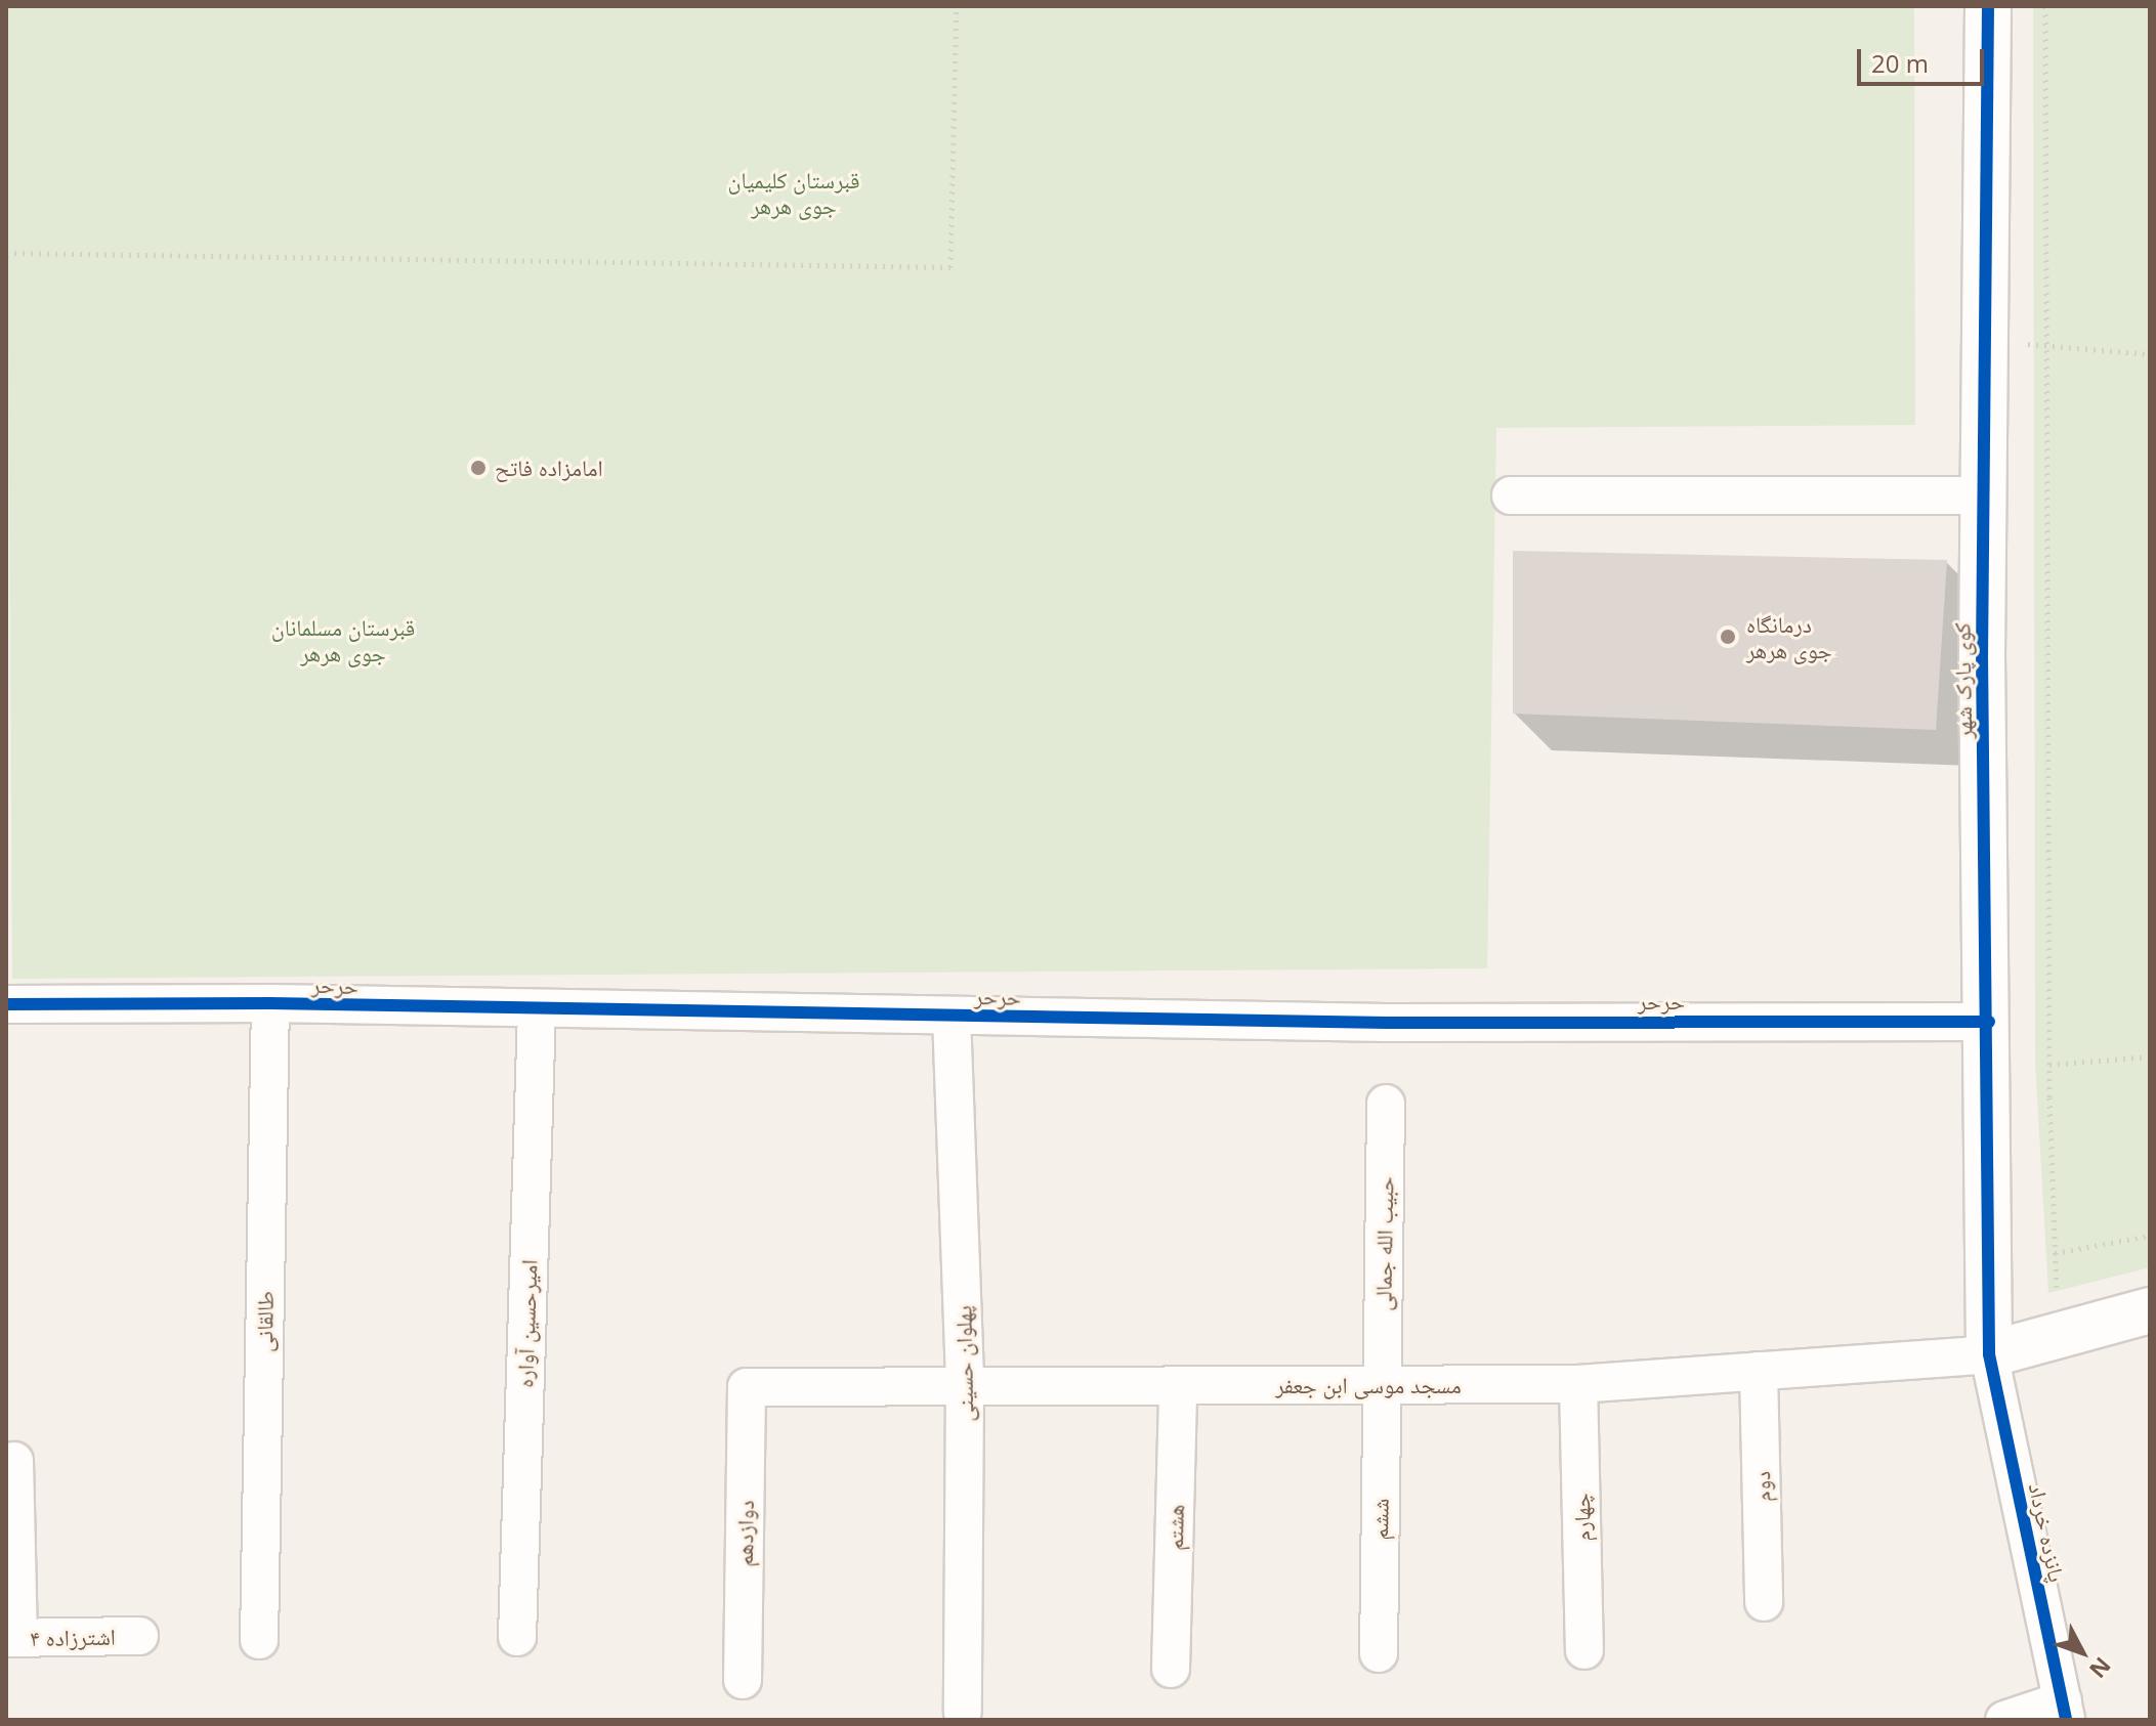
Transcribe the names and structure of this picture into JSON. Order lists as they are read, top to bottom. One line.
{"streets":{"street":["کوی پارک شهر","حرحر","حبیب الله جمالی","طالقانی","امیرحسین آواره","پهلوان حسینی","مسجد موسی ابن جعفر","دوم","چهارم","ششم","هشتم","پانزده خرداد","دوازدهم","اشترزاده ۴"]},"crossings":[["کوی پارک شهر","حرحر"],["کوی پارک شهر","مسجد موسی ابن جعفر"],["کوی پارک شهر","پانزده خرداد"],["حرحر","طالقانی"],["حرحر","امیرحسین آواره"],["حرحر","پهلوان حسینی"],["حبیب الله جمالی","مسجد موسی ابن جعفر"],["حبیب الله جمالی","ششم"],["پهلوان حسینی","مسجد موسی ابن جعفر"],["مسجد موسی ابن جعفر","دوم"],["مسجد موسی ابن جعفر","چهارم"],["مسجد موسی ابن جعفر","ششم"],["مسجد موسی ابن جعفر","هشتم"],["مسجد موسی ابن جعفر","پانزده خرداد"],["مسجد موسی ابن جعفر","دوازدهم"]],"parks":["قبرستان کلیمیان جوی هرهر","قبرستان مسلمانان جوی هرهر"],"places":["امامزاده فاتح","درمانگاه جوی هرهر"],"scale_bar":"20 m","north":"bottom right"}
